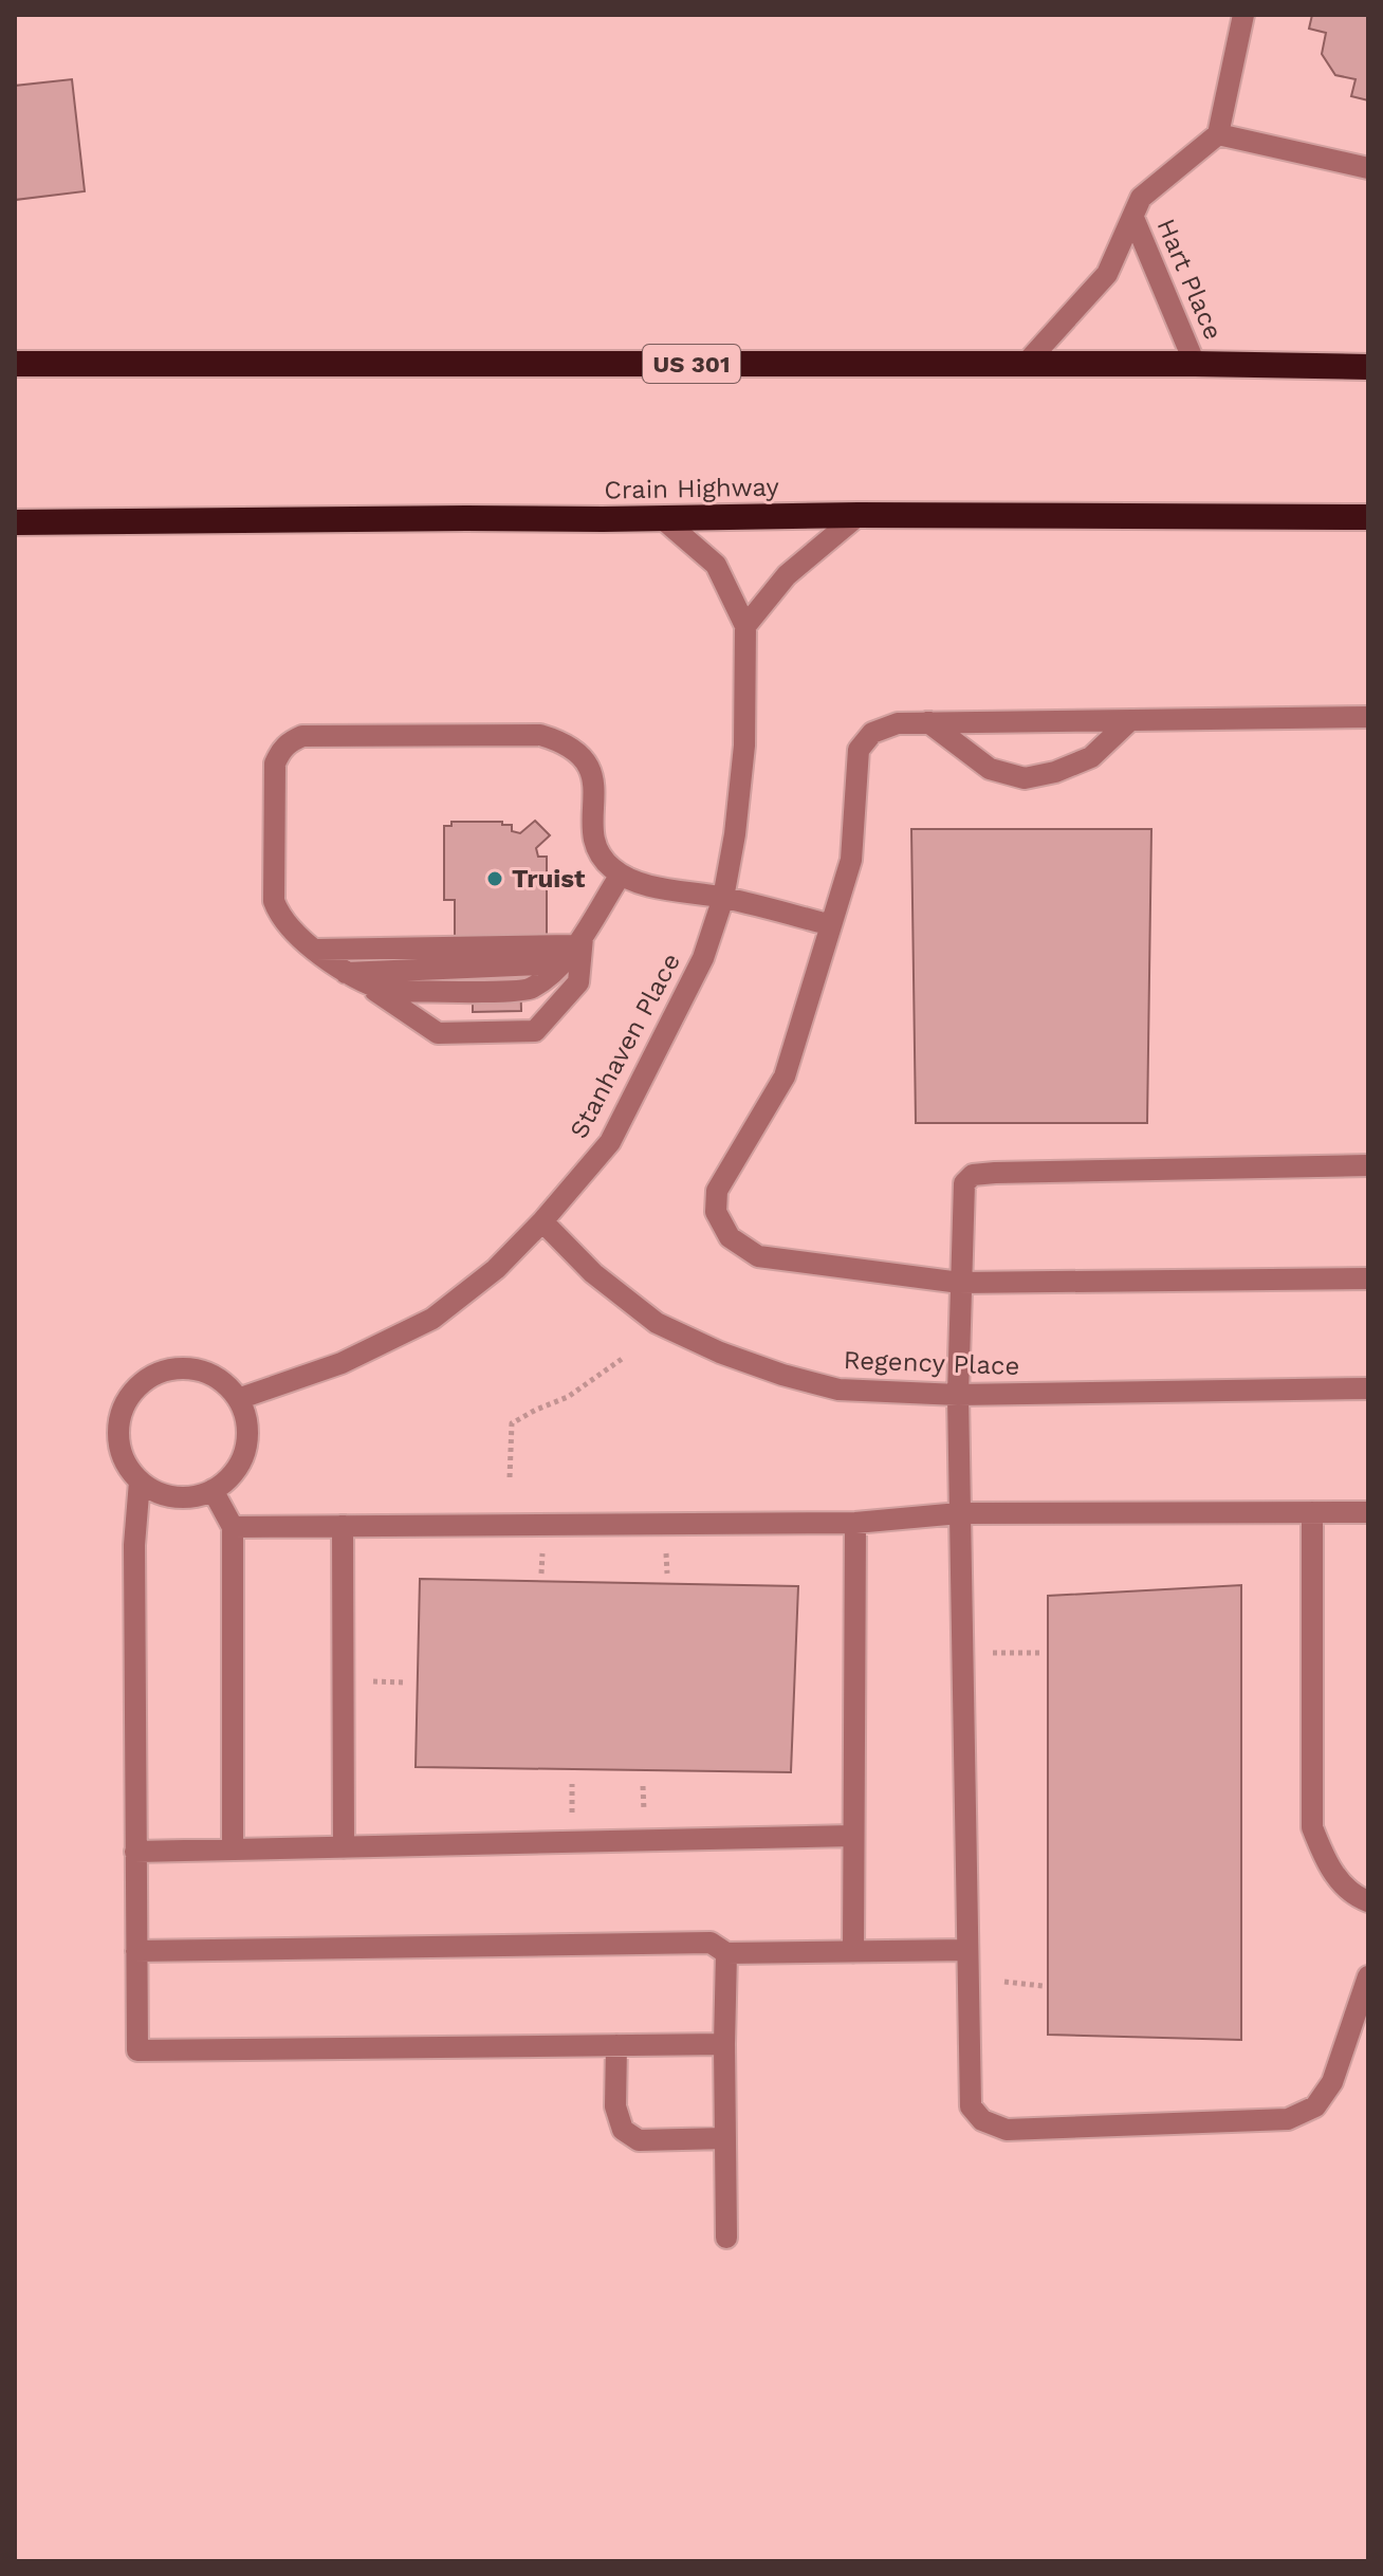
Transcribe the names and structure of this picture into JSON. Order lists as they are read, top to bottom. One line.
{"streets":{"highway":["US 301","Crain Highway"],"street":["Hart Place","Stanhaven Place","Regency Place"]},"crossings":[["Hart Place","US 301"],["Crain Highway","Stanhaven Place"],["Stanhaven Place","Regency Place"]],"places":["Truist"]}
